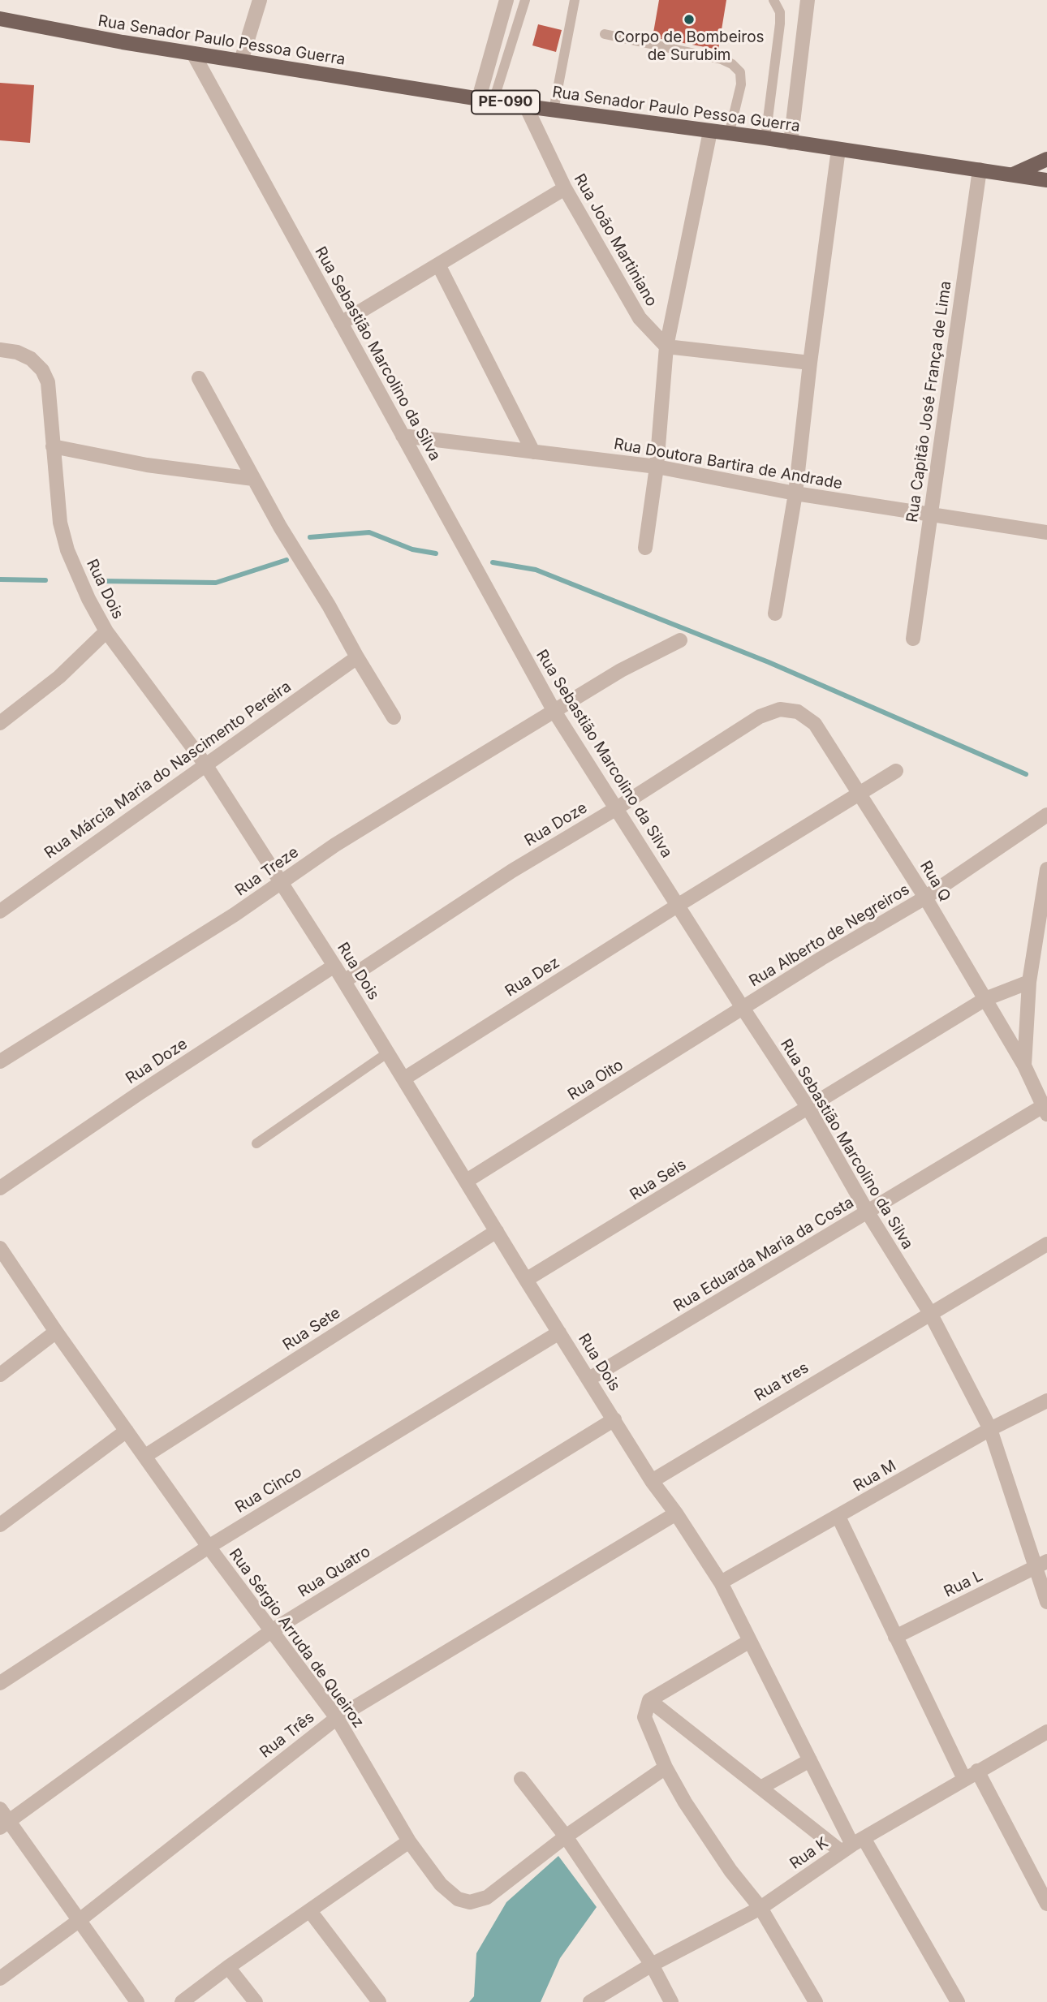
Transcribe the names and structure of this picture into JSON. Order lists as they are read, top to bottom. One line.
{"streets":{"main road":["Rua Senador Paulo Pessoa Guerra","PE-090"],"street":["Rua João Martiniano","Rua Sebastião Marcolino da Silva","Rua Capitão José França de Lima","Rua Doutora Bartira de Andrade","Rua Dois","Rua Márcia Maria do Nascimento Pereira","Rua Doze","Rua Treze","Rua Q","Rua Alberto de Negreiros","Rua Dez","Rua Oito","Rua Seis","Rua Eduarda Maria da Costa","Rua Sete","Rua tres","Rua M","Rua Cinco","Rua Quatro","Rua L","Rua Sérgio Arruda de Queiroz","Rua Três","Rua K"]},"crossings":[["Rua Senador Paulo Pessoa Guerra","PE-090"],["Rua Senador Paulo Pessoa Guerra","Rua João Martiniano"],["Rua Senador Paulo Pessoa Guerra","Rua Sebastião Marcolino da Silva"],["Rua Senador Paulo Pessoa Guerra","Rua Capitão José França de Lima"],["Rua Sebastião Marcolino da Silva","Rua Doutora Bartira de Andrade"],["Rua Sebastião Marcolino da Silva","Rua Doze"],["Rua Sebastião Marcolino da Silva","Rua Treze"],["Rua Sebastião Marcolino da Silva","Rua Alberto de Negreiros"],["Rua Sebastião Marcolino da Silva","Rua Dez"],["Rua Sebastião Marcolino da Silva","Rua Oito"],["Rua Sebastião Marcolino da Silva","Rua Seis"],["Rua Sebastião Marcolino da Silva","Rua Eduarda Maria da Costa"],["Rua Sebastião Marcolino da Silva","Rua tres"],["Rua Sebastião Marcolino da Silva","Rua M"],["Rua Sebastião Marcolino da Silva","Rua L"],["Rua Capitão José França de Lima","Rua Doutora Bartira de Andrade"],["Rua Dois","Rua Márcia Maria do Nascimento Pereira"],["Rua Dois","Rua Doze"],["Rua Dois","Rua Treze"],["Rua Dois","Rua Dez"],["Rua Dois","Rua Oito"],["Rua Dois","Rua Seis"],["Rua Dois","Rua Eduarda Maria da Costa"],["Rua Dois","Rua Sete"],["Rua Dois","Rua tres"],["Rua Dois","Rua M"],["Rua Dois","Rua Cinco"],["Rua Dois","Rua Quatro"],["Rua Dois","Rua Três"],["Rua Dois","Rua K"],["Rua Doze","Rua Q"],["Rua Q","Rua Alberto de Negreiros"],["Rua Q","Rua Dez"],["Rua Q","Rua Seis"],["Rua Q","Rua Eduarda Maria da Costa"],["Rua Alberto de Negreiros","Rua Oito"],["Rua Sete","Rua Sérgio Arruda de Queiroz"],["Rua Cinco","Rua Sérgio Arruda de Queiroz"],["Rua Quatro","Rua Sérgio Arruda de Queiroz"],["Rua Sérgio Arruda de Queiroz","Rua Três"]],"places":["Corpo de Bombeiros de Surubim"]}
